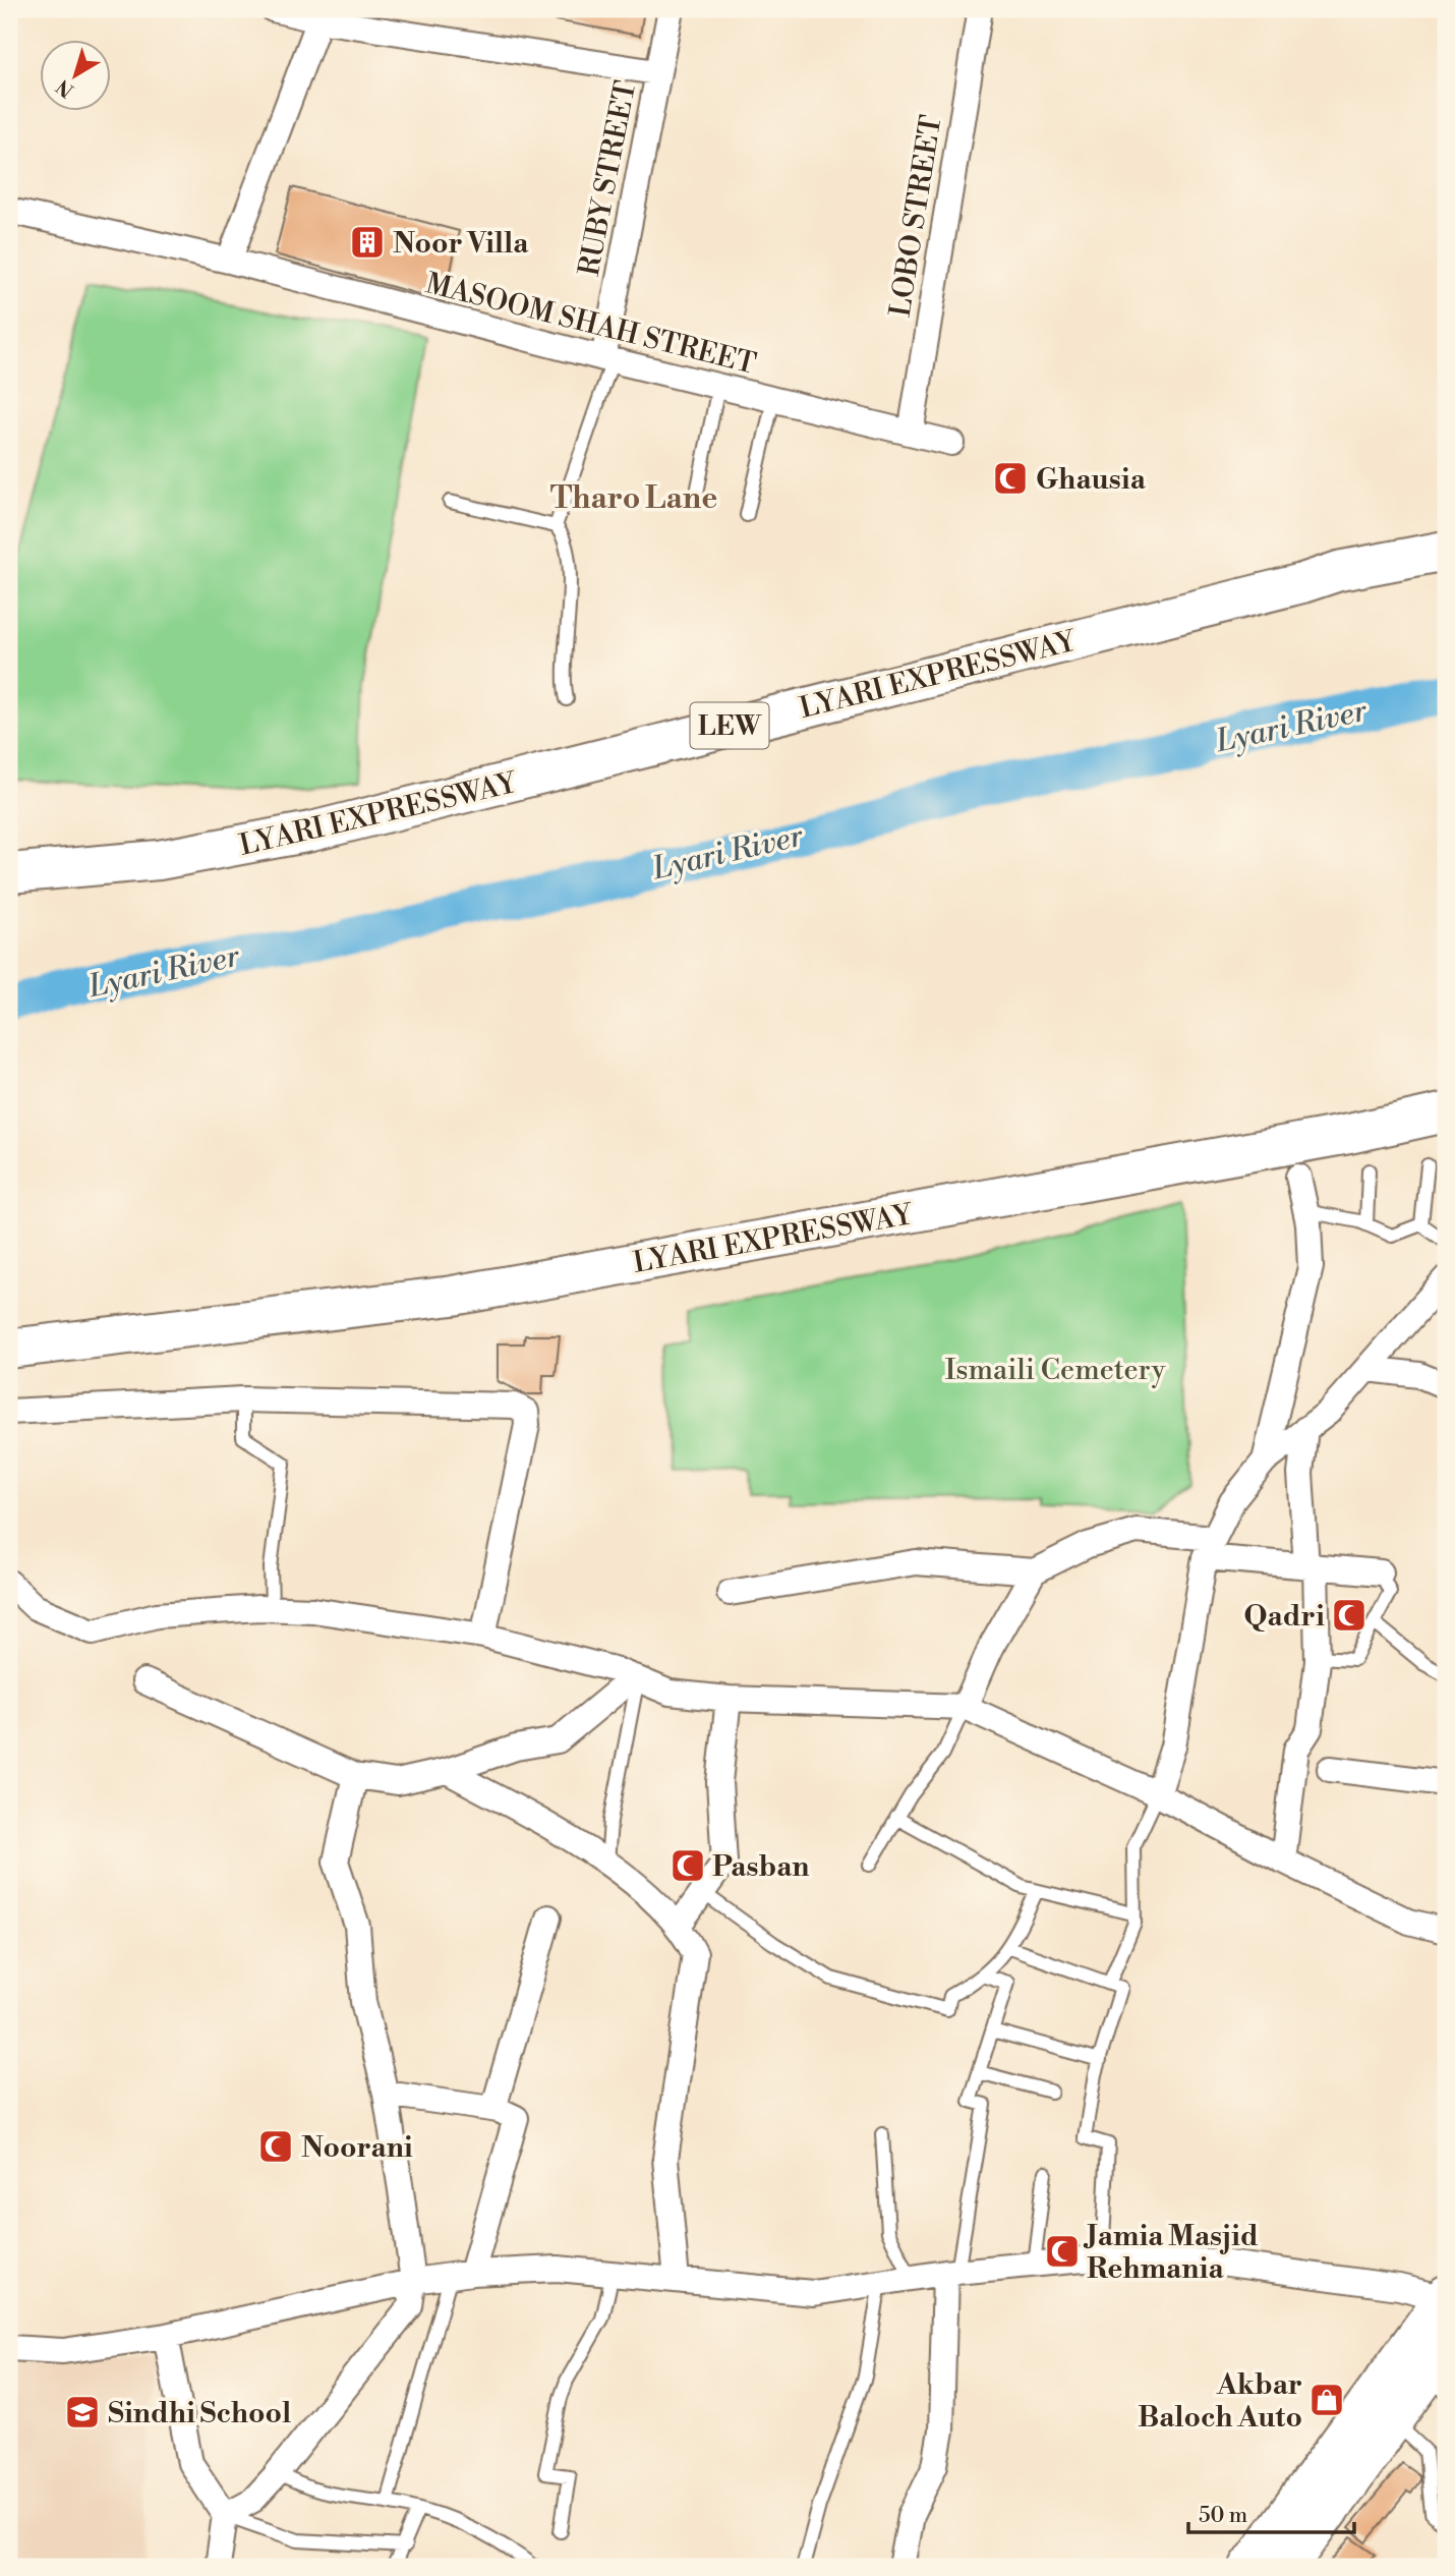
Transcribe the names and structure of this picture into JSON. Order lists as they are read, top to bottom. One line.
{"streets":{"main road":["LYARI EXPRESSWAY","LEW"],"street":["RUBY STREET","LOBO STREET","MASOOM SHAH STREET"]},"crossings":[["RUBY STREET","MASOOM SHAH STREET"],["LOBO STREET","MASOOM SHAH STREET"],["LYARI EXPRESSWAY","LEW"]],"districts":["Tharo Lane"],"water":["Lyari River"],"parks":["Ismaili Cemetery"],"places":{"building":["Noor Villa"],"mosque":["Ghausia","Qadri","Pasban","Noorani","Jamia Masjid Rehmania"],"shop":["Akbar Baloch Auto"],"school or university":["Sindhi School"]},"scale_bar":"50 m","north":"bottom left"}
